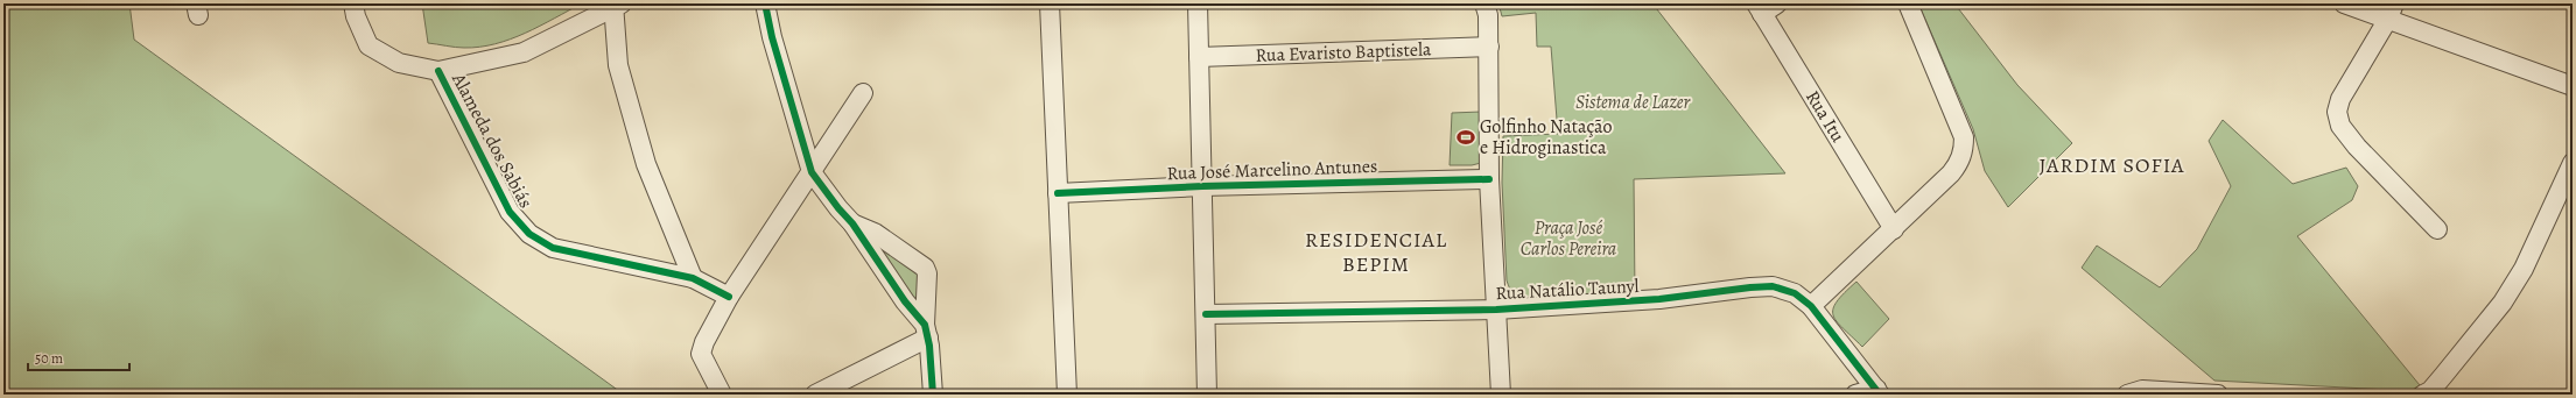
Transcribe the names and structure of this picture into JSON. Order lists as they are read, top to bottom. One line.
{"streets":{"street":["Rua Evaristo Baptistela","Rua Itu","Alameda dos Sabiás","Rua José Marcelino Antunes","Rua Natálio Taunyl"]},"districts":["JARDIM SOFIA","RESIDENCIAL BEPIM"],"parks":["Sistema de Lazer","Praça José Carlos Pereira"],"places":{"sports":["Golfinho Natação e Hidroginastica"]},"scale_bar":"50 m"}
